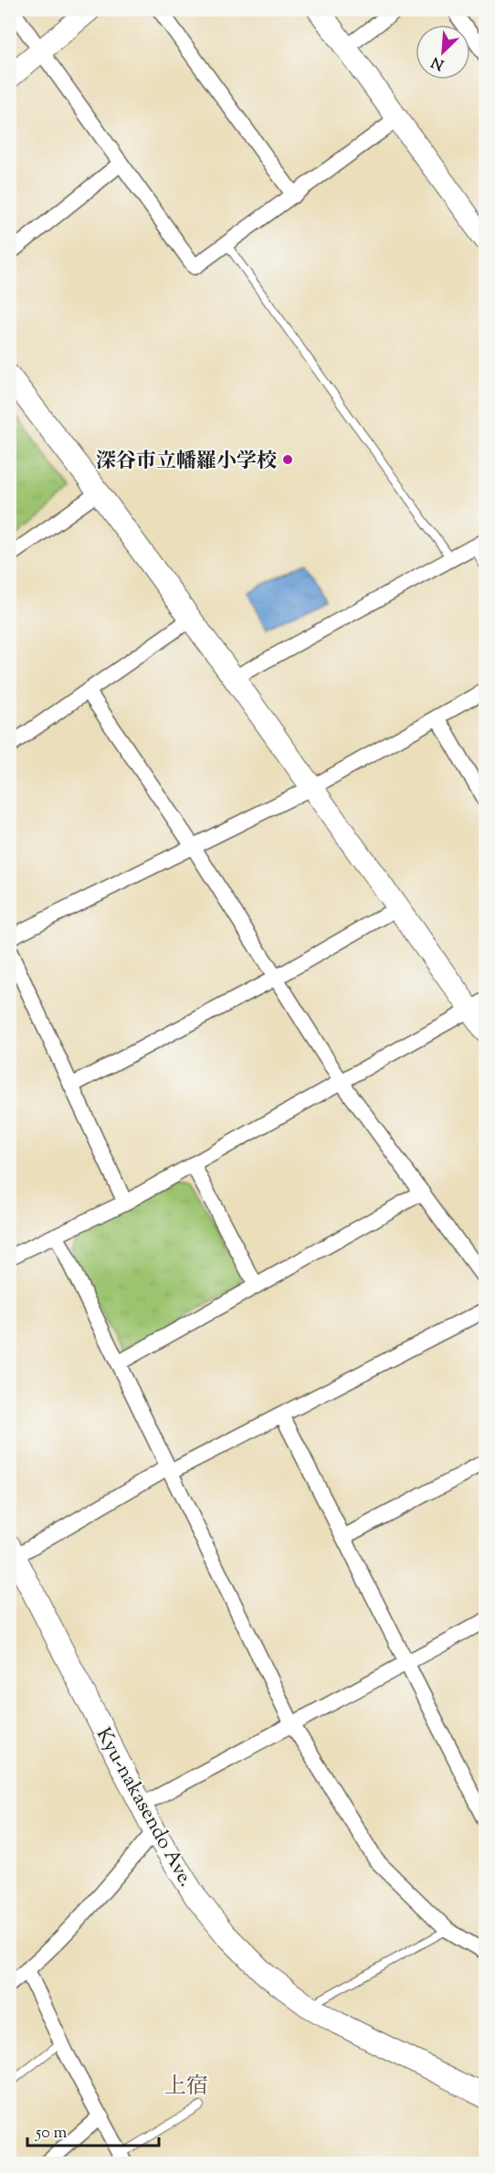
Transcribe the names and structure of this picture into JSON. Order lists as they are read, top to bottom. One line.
{"streets":{"street":["Kyu-nakasendo Ave."]},"districts":["上宿"],"places":["深谷市立幡羅小学校"],"scale_bar":"50 m","north":"bottom left"}
